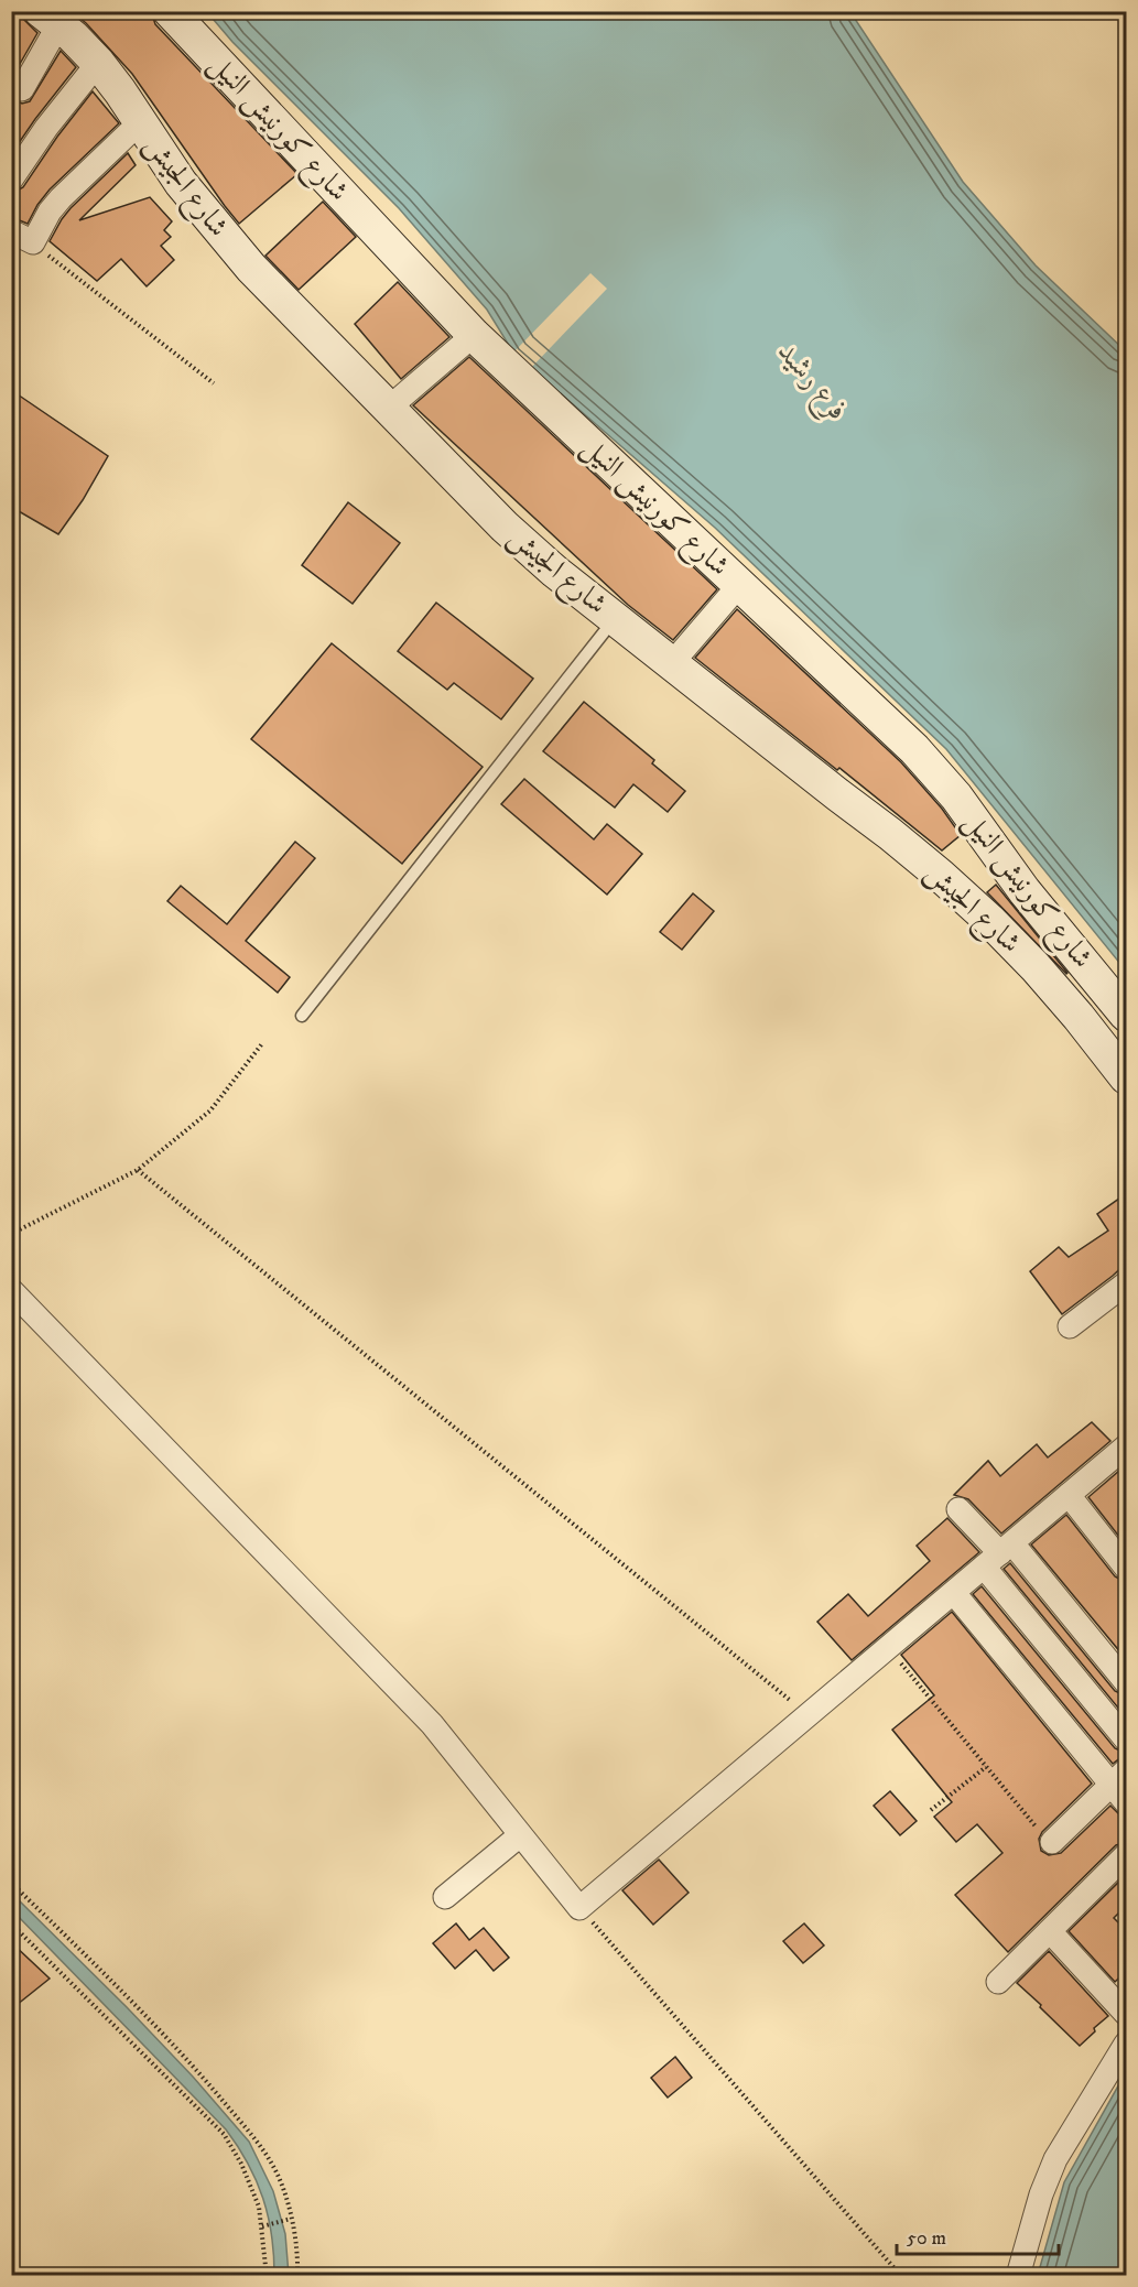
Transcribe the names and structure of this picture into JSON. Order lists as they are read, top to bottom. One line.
{"streets":{"main road":["شارع كورنيش النيل","شارع الجيش"]},"water":["فرع رشيد"],"scale_bar":"50 m"}
